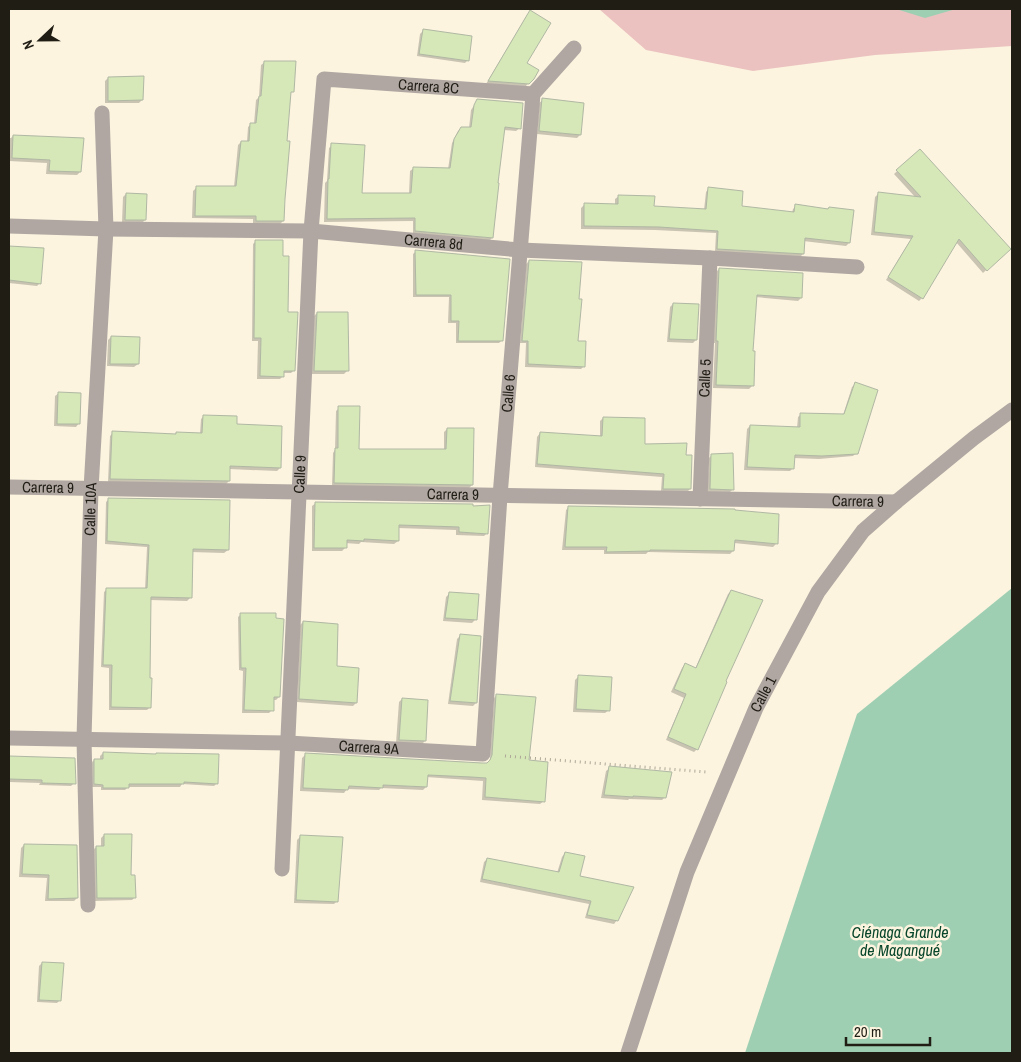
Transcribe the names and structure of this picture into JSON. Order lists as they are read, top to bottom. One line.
{"streets":{"street":["Carrera 8C","Carrera 8d","Calle 5","Calle 6","Calle 9","Carrera 9","Calle 10A","Calle 1","Carrera 9A"]},"crossings":[["Carrera 8C","Calle 6"],["Carrera 8C","Calle 9"],["Carrera 8d","Calle 5"],["Carrera 8d","Calle 6"],["Carrera 8d","Calle 9"],["Carrera 8d","Calle 10A"],["Calle 5","Carrera 9"],["Calle 6","Carrera 9"],["Calle 6","Carrera 9A"],["Calle 9","Carrera 9"],["Calle 9","Carrera 9A"],["Carrera 9","Calle 10A"],["Carrera 9","Calle 1"],["Calle 10A","Carrera 9A"]],"water":["Ciénaga Grande de Magangué"],"scale_bar":"20 m","north":"left"}
